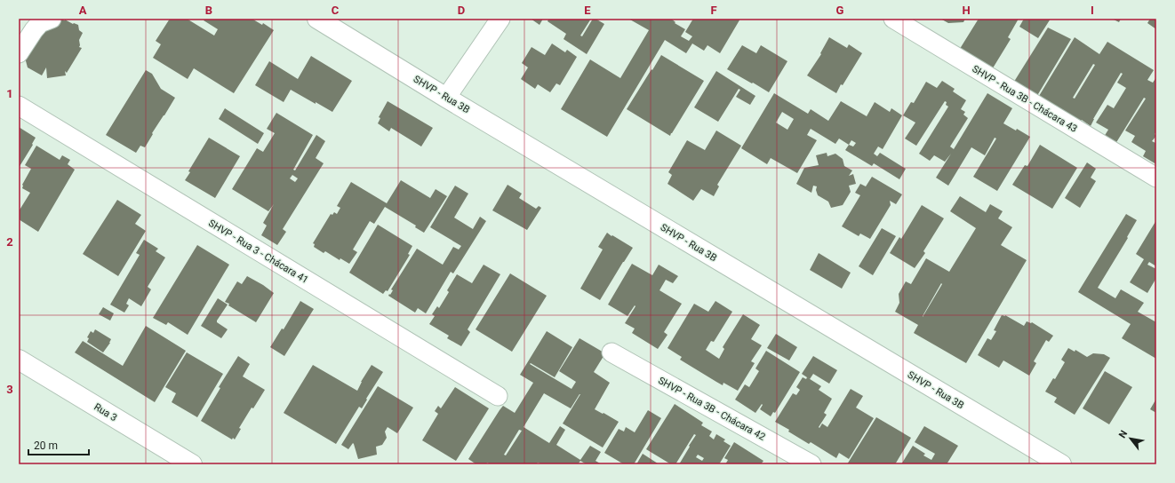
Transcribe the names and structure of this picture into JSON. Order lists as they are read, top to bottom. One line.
{"streets":{"street":["SHVP - Rua 3B","SHVP - Rua 3B - Chácara 43","SHVP - Rua 3 - Chácara 41","SHVP - Rua 3B - Chácara 42","Rua 3"]},"scale_bar":"20 m","north":"top left","grid":{"columns":["A","B","C","D","E","F","G","H","I"],"rows":["1","2","3"]}}
